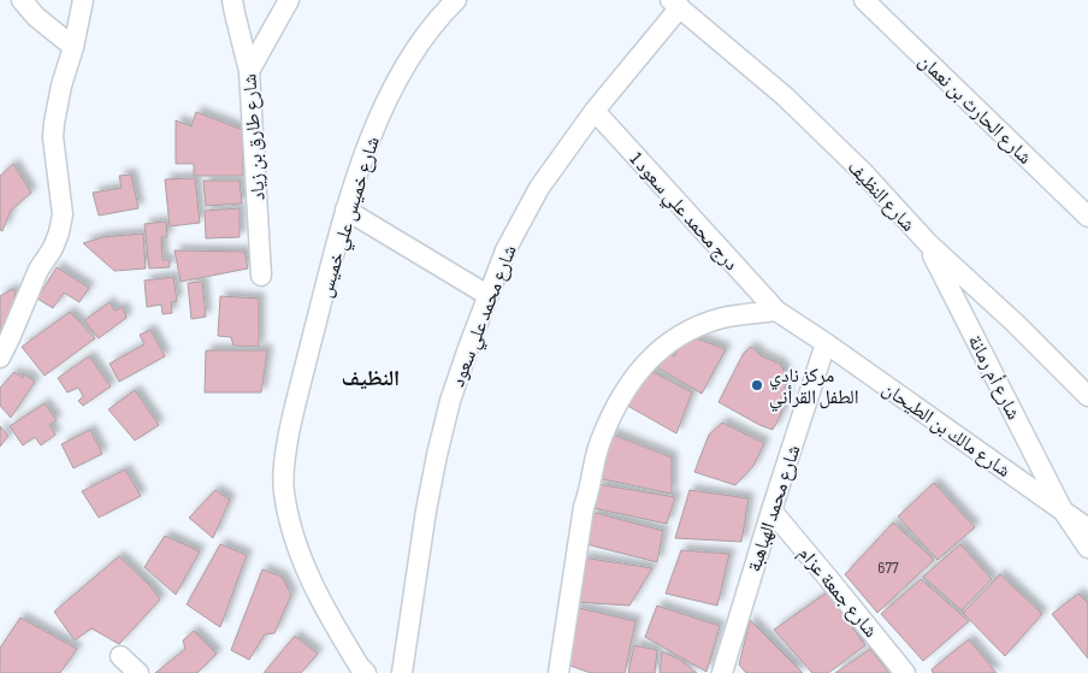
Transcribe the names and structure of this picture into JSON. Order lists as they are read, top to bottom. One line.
{"streets":{"street":["شارع الحارث بن نعمان","شارع طارق بن زياد","شارع النظيف","درج محمد علي سعود 1","شارع خميس علي خميس","شارع محمد علي سعود","شارع أم رمانة","شارع مالك بن الطيحان","شارع محمد الهباهبة","شارع جمعة عزام"]},"crossings":[["شارع النظيف","شارع محمد علي سعود"],["شارع النظيف","شارع أم رمانة"],["درج محمد علي سعود 1","شارع محمد علي سعود"],["درج محمد علي سعود 1","شارع مالك بن الطيحان"],["شارع أم رمانة","شارع مالك بن الطيحان"],["شارع مالك بن الطيحان","شارع محمد الهباهبة"],["شارع محمد الهباهبة","شارع جمعة عزام"]],"districts":["النظيف"],"places":["مركز نادي الطفل القرأني"],"house_numbers":["677"]}
